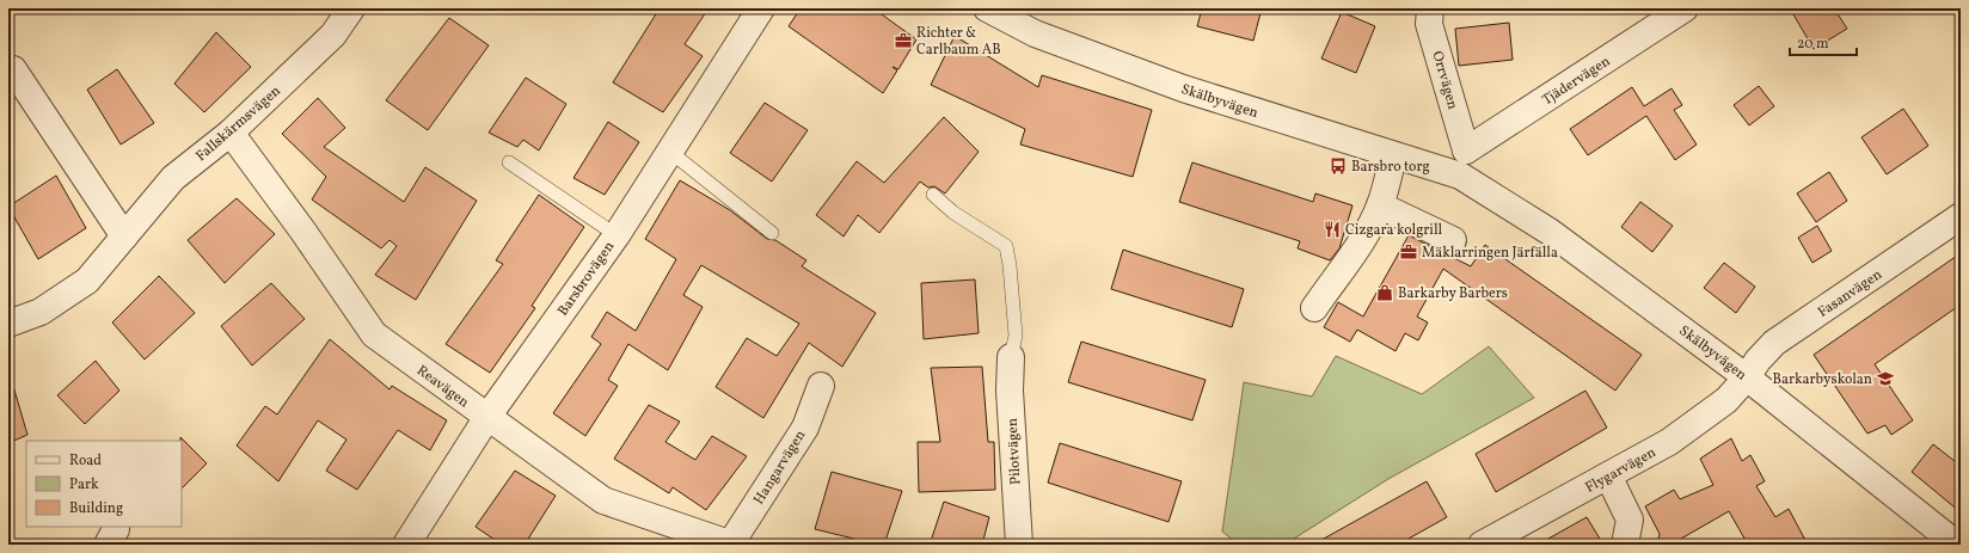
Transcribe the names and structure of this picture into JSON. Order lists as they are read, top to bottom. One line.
{"streets":{"street":["Orrvägen","Tjädervägen","Skälbyvägen","Fallskärmsvägen","Barsbrovägen","Fasanvägen","Reavägen","Pilotvägen","Hangarvägen","Flygarvägen"]},"crossings":[["Orrvägen","Tjädervägen"],["Orrvägen","Skälbyvägen"],["Tjädervägen","Skälbyvägen"],["Skälbyvägen","Fasanvägen"],["Skälbyvägen","Flygarvägen"],["Fallskärmsvägen","Reavägen"],["Barsbrovägen","Reavägen"],["Fasanvägen","Flygarvägen"],["Reavägen","Hangarvägen"]],"places":{"office":["Richter & Carlbaum AB","Mäklarringen Järfälla"],"bus stop":["Barsbro torg"],"restaurant":["Cizgara kolgrill"],"shop":["Barkarby Barbers"],"school or university":["Barkarbyskolan"]},"legend":["Road","Park","Building"],"scale_bar":"20 m"}
